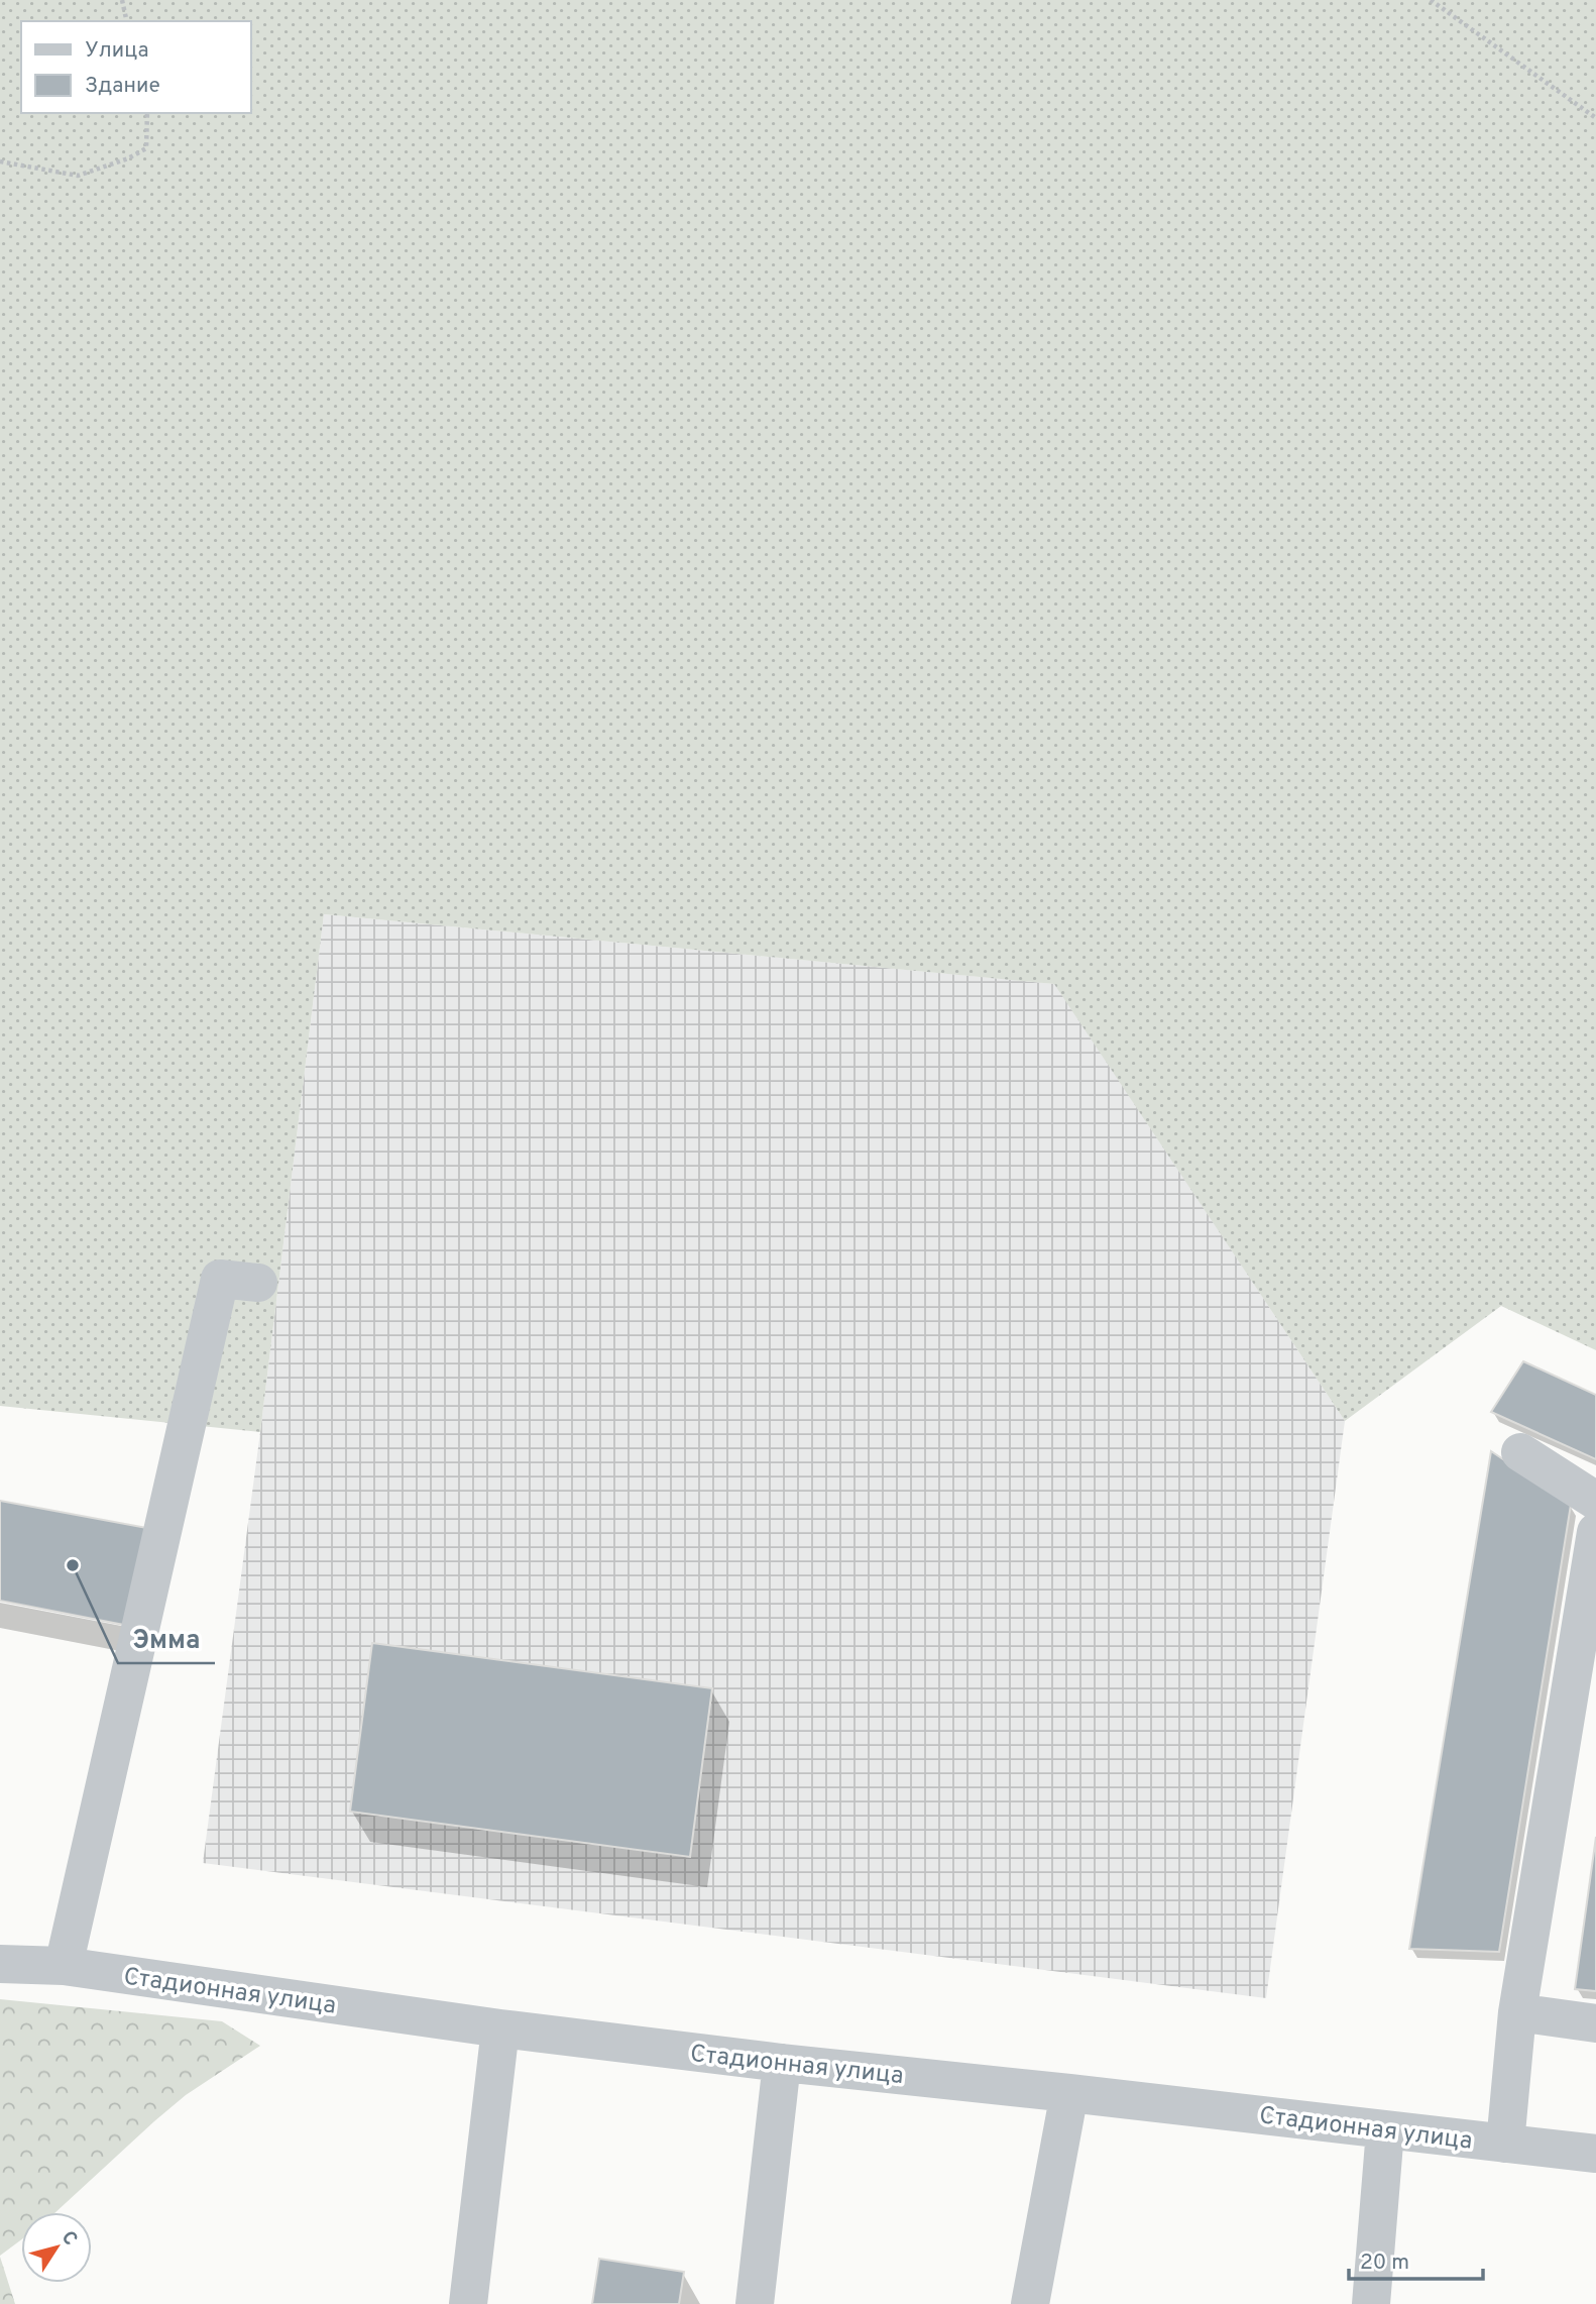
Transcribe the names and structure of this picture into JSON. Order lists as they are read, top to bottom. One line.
{"streets":{"street":["Стадионная улица"]},"places":["Эмма"],"legend":["Улица","Здание"],"scale_bar":"20 m","north":"top right"}
